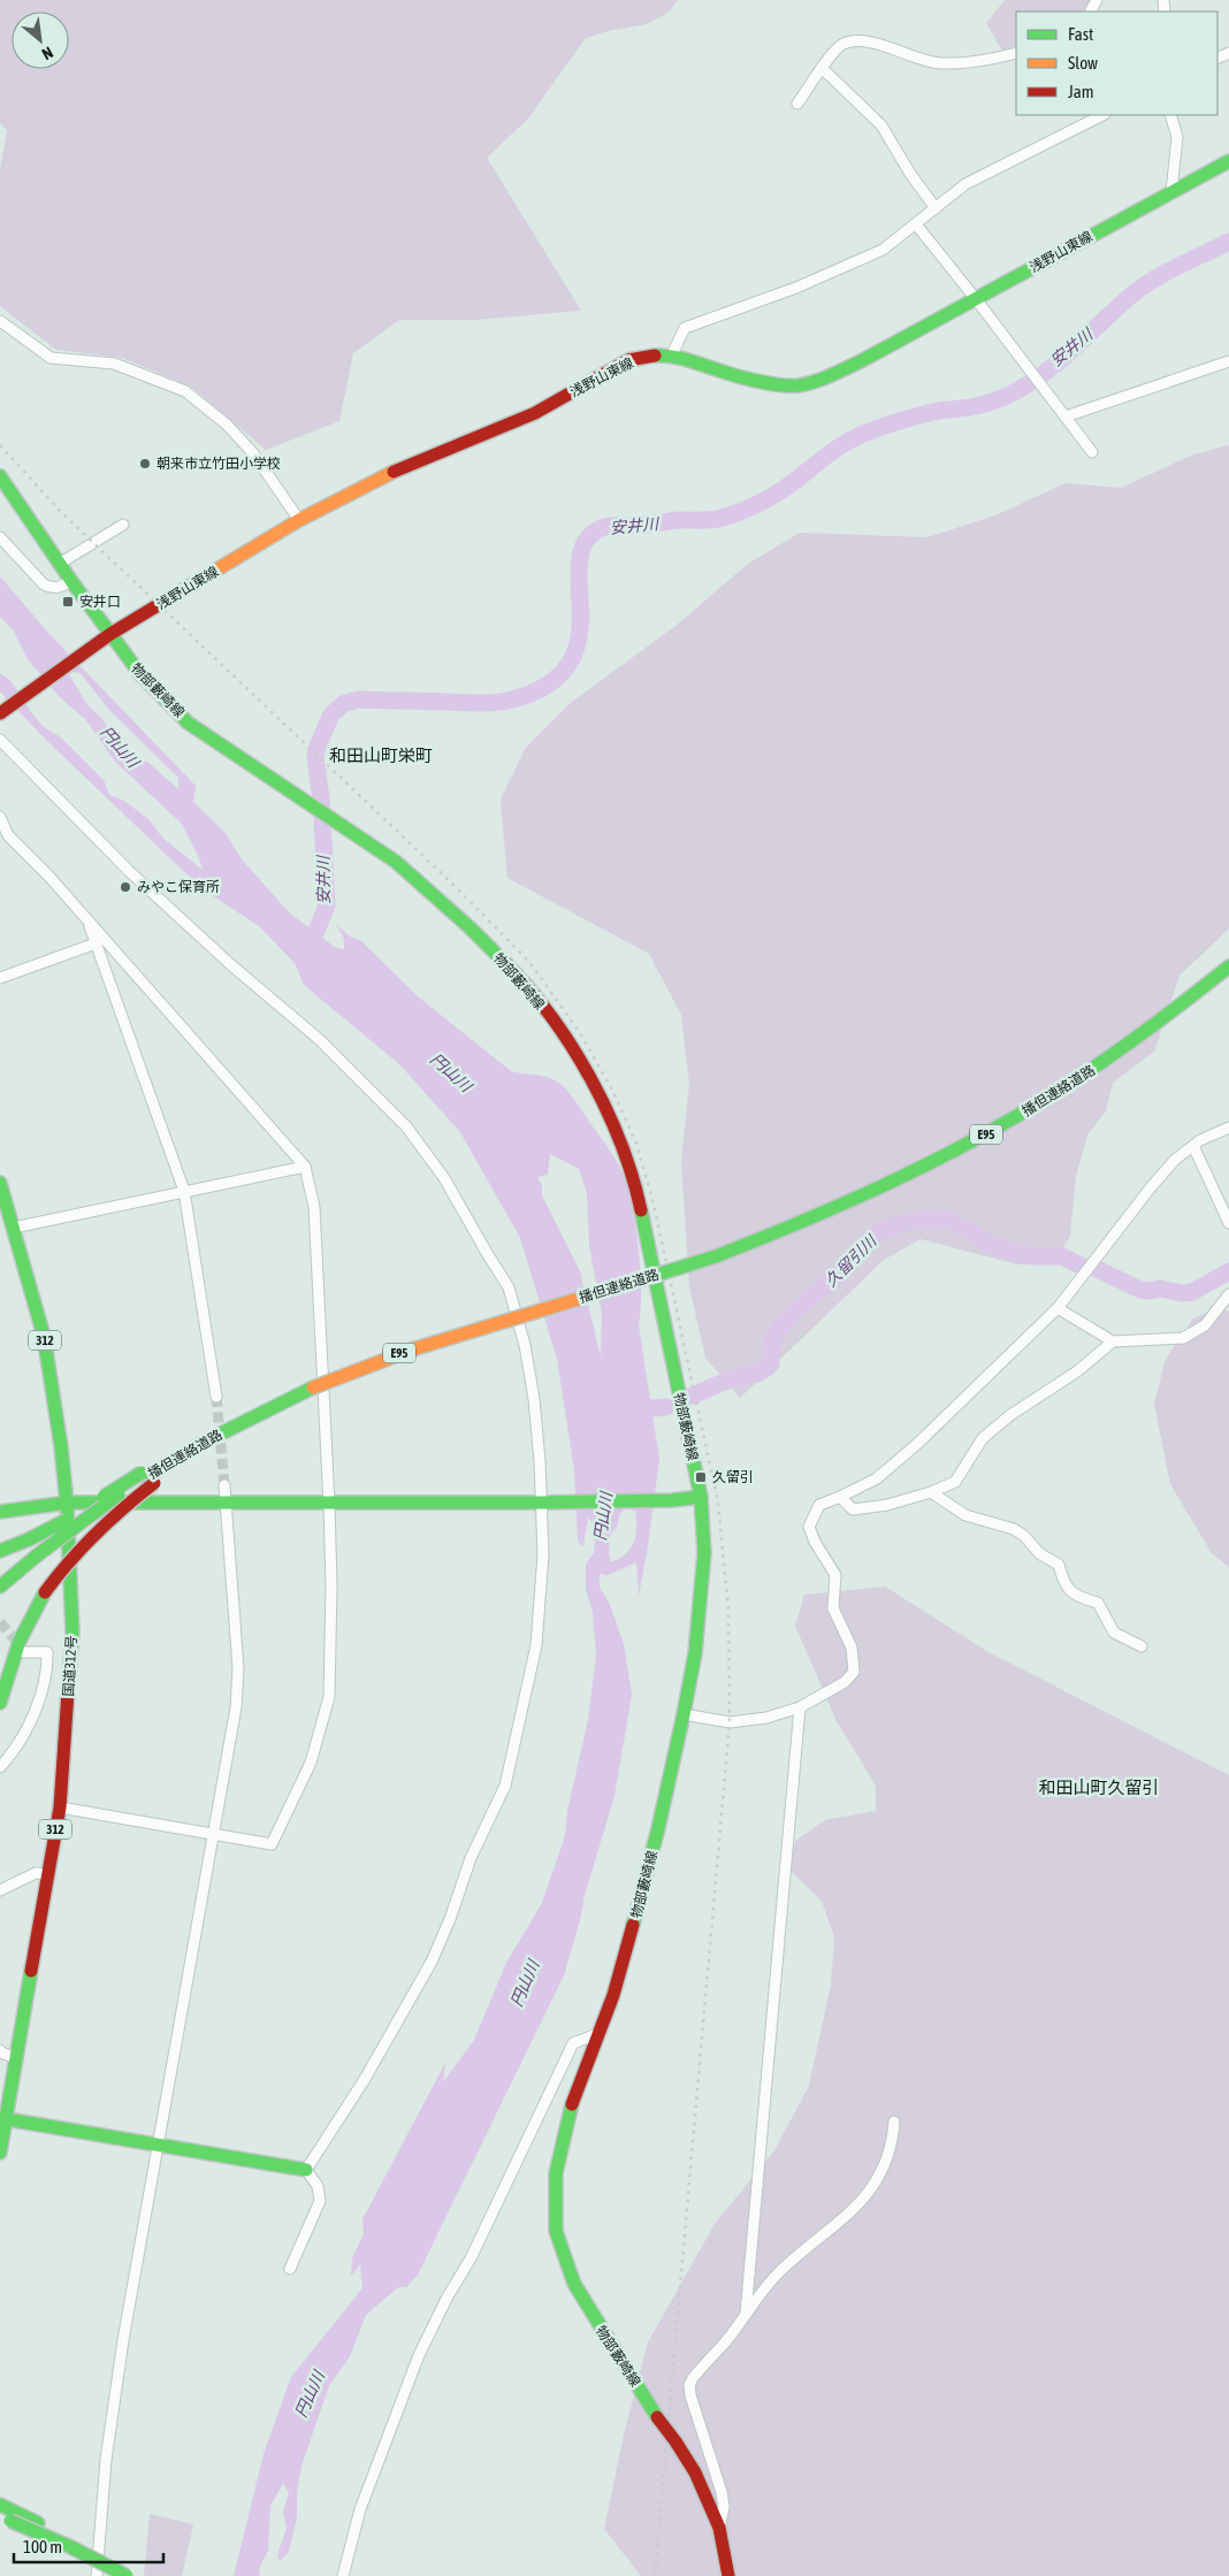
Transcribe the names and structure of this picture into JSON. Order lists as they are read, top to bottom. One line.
{"streets":{"main road":["浅野山東線","物部藪崎線","播但連絡道路","E95","312","国道312号"]},"crossings":[["浅野山東線","物部藪崎線"]],"districts":["和田山町栄町","和田山町久留引"],"water":["安井川","円山川","久留引川"],"places":{"other":["朝来市立竹田小学校","みやこ保育所"],"transit":["安井口","久留引"]},"legend":["Fast","Slow","Jam"],"scale_bar":"100 m","north":"bottom right"}
